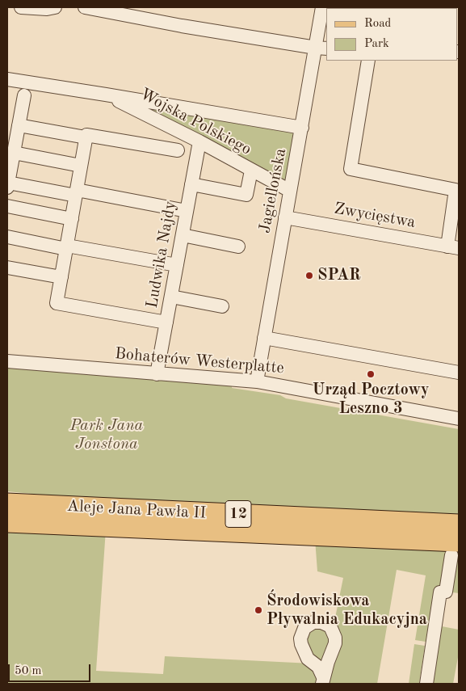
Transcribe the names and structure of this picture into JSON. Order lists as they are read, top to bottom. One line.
{"streets":{"main road":["Aleje Jana Pawła II","12"],"street":["Wojska Polskiego","Jagiellońska","Zwycięstwa","Ludwika Najdy","Bohaterów Westerplatte"]},"crossings":[["Wojska Polskiego","Jagiellońska"],["Wojska Polskiego","Ludwika Najdy"],["Jagiellońska","Zwycięstwa"],["Jagiellońska","Bohaterów Westerplatte"],["Ludwika Najdy","Bohaterów Westerplatte"]],"parks":["Park Jana Jonstona"],"places":["SPAR","Urząd Pocztowy Leszno 3","Środowiskowa Pływalnia Edukacyjna"],"legend":["Road","Park"],"scale_bar":"50 m"}
